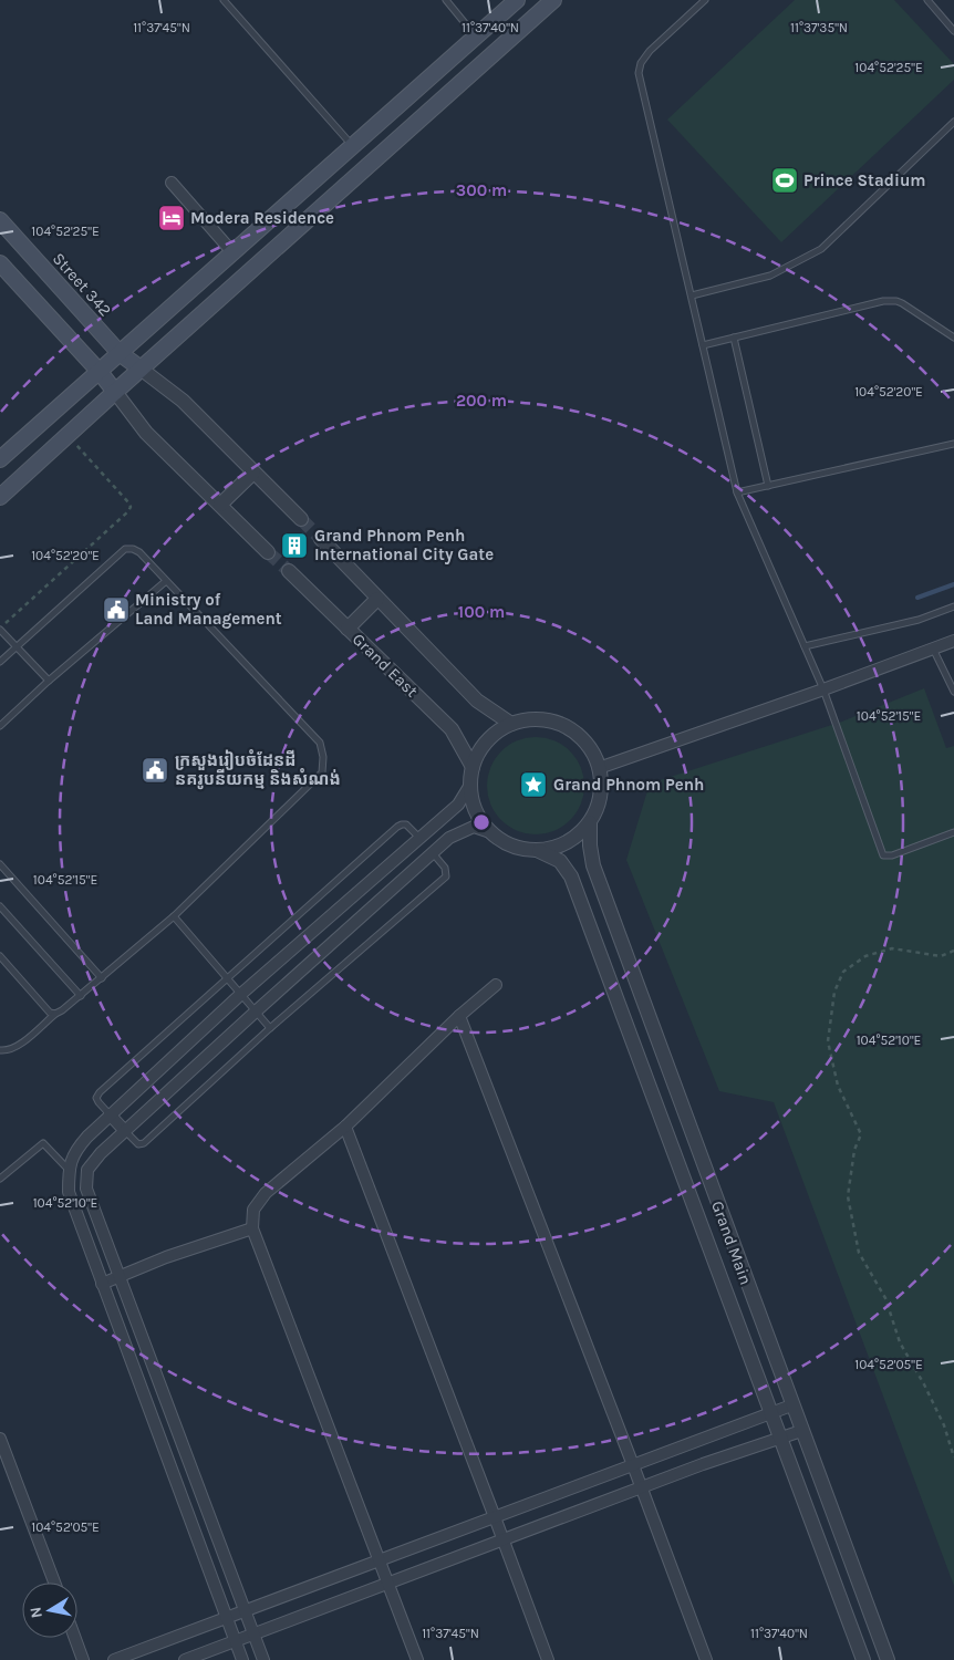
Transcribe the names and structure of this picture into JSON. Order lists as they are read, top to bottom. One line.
{"streets":{"main road":["Street 342"],"street":["Grand East","Grand Main"]},"crossings":[["Grand East","Grand Main"]],"places":{"sports":["Prince Stadium"],"hotel":["Modera Residence"],"building":["Grand Phnom Penh International City Gate"],"public building":["Ministry of Land Management","ក្រសួងរៀបចំដែនដី នគរូបនីយកម្ម និងសំណង់"],"place":["Grand Phnom Penh"]},"north":"left","coordinates":["11°37'35\"N","11°37'45\"N","11°37'40\"N","104°52'25\"E","104°52'20\"E","104°52'15\"E","104°52'10\"E","104°52'05\"E"],"rings":["300 m","200 m","100 m"]}
